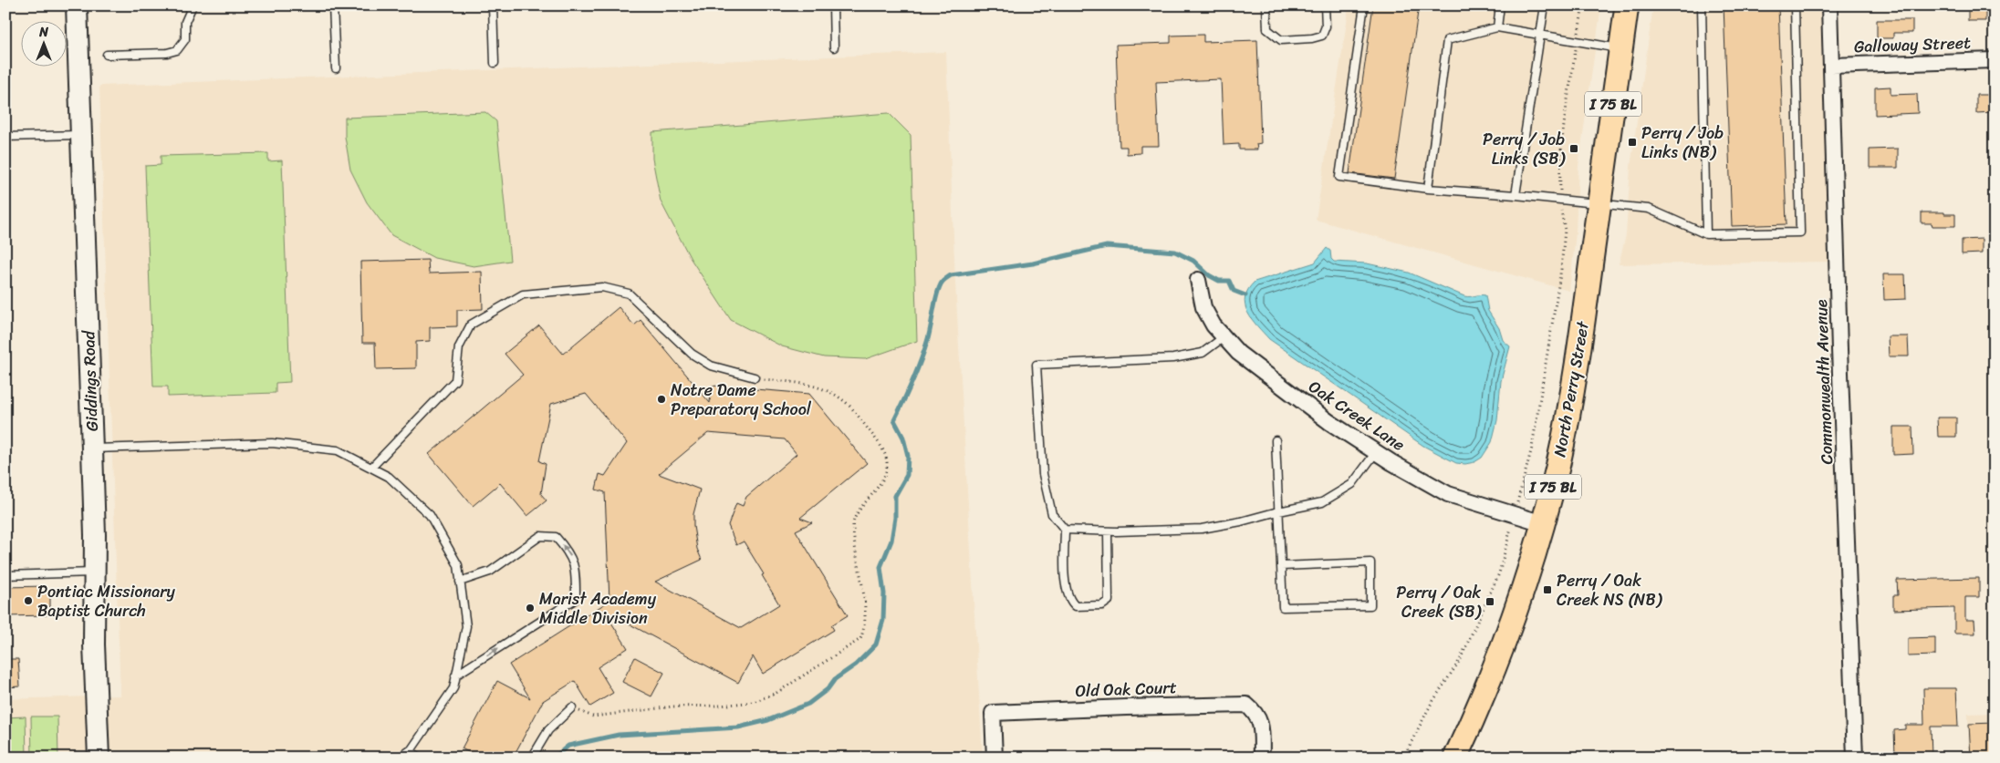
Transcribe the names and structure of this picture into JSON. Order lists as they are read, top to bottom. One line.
{"streets":{"main road":["I 75 BL","North Perry Street"],"street":["Galloway Street","Giddings Road","Commonwealth Avenue","Oak Creek Lane","Old Oak Court"]},"crossings":[["Galloway Street","Commonwealth Avenue"],["North Perry Street","Oak Creek Lane"]],"places":{"transit":["Perry / Job Links (NB)","Perry / Job Links (SB)","Perry / Oak Creek NS (NB)","Perry / Oak Creek (SB)"],"other":["Notre Dame Preparatory School","Pontiac Missionary Baptist Church","Marist Academy Middle Division"]},"north":"top"}
